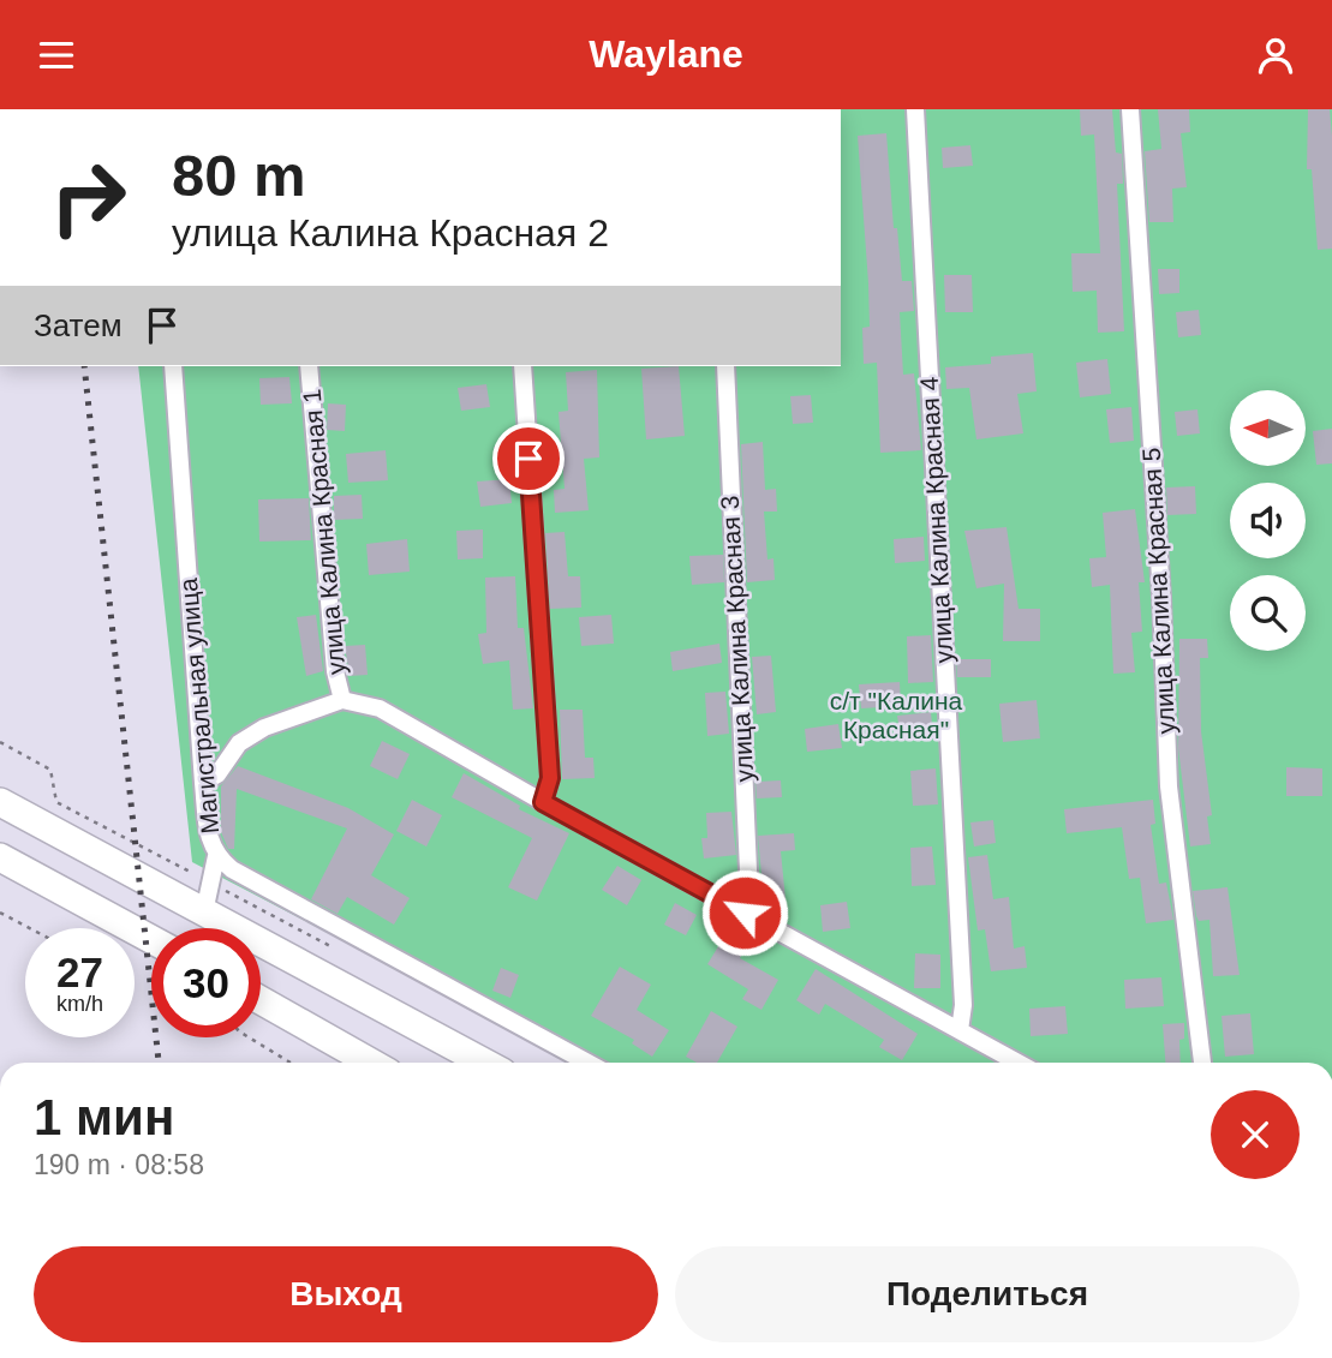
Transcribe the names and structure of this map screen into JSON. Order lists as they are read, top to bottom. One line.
{"streets":{"street":["улица Калина Красная 4","улица Калина Красная 1","улица Калина Красная 5","улица Калина Красная 3","Магистральная улица"]},"parks":["с/т \"Калина Красная\""],"north":"left","page":{"header":"Waylane","turn":["80 m","улица Калина Красная 2"],"then":"Затем","speed":"27 km/h","limit":"30","heading":["1 мин","190 m · 08:58"],"buttons":["Выход","Поделиться"]}}
